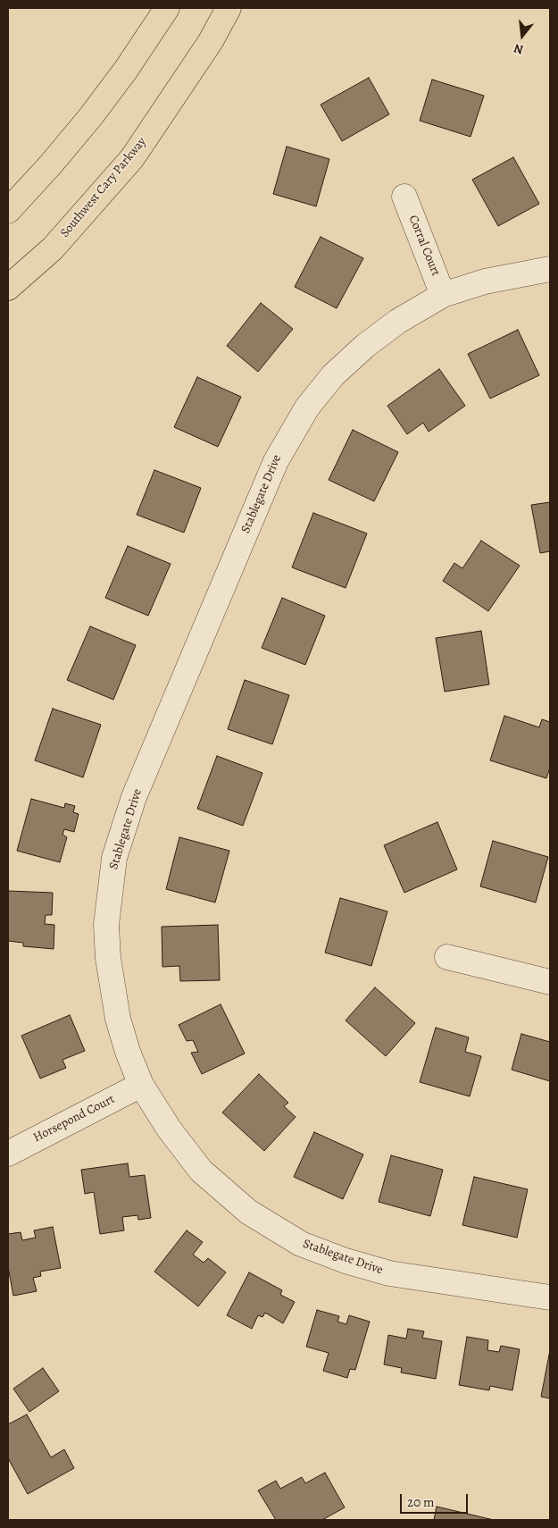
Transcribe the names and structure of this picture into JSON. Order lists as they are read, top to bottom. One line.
{"streets":{"main road":["Southwest Cary Parkway"],"street":["Corral Court","Stablegate Drive","Horsepond Court"]},"crossings":[["Corral Court","Stablegate Drive"],["Stablegate Drive","Horsepond Court"]],"scale_bar":"20 m","north":"bottom"}
